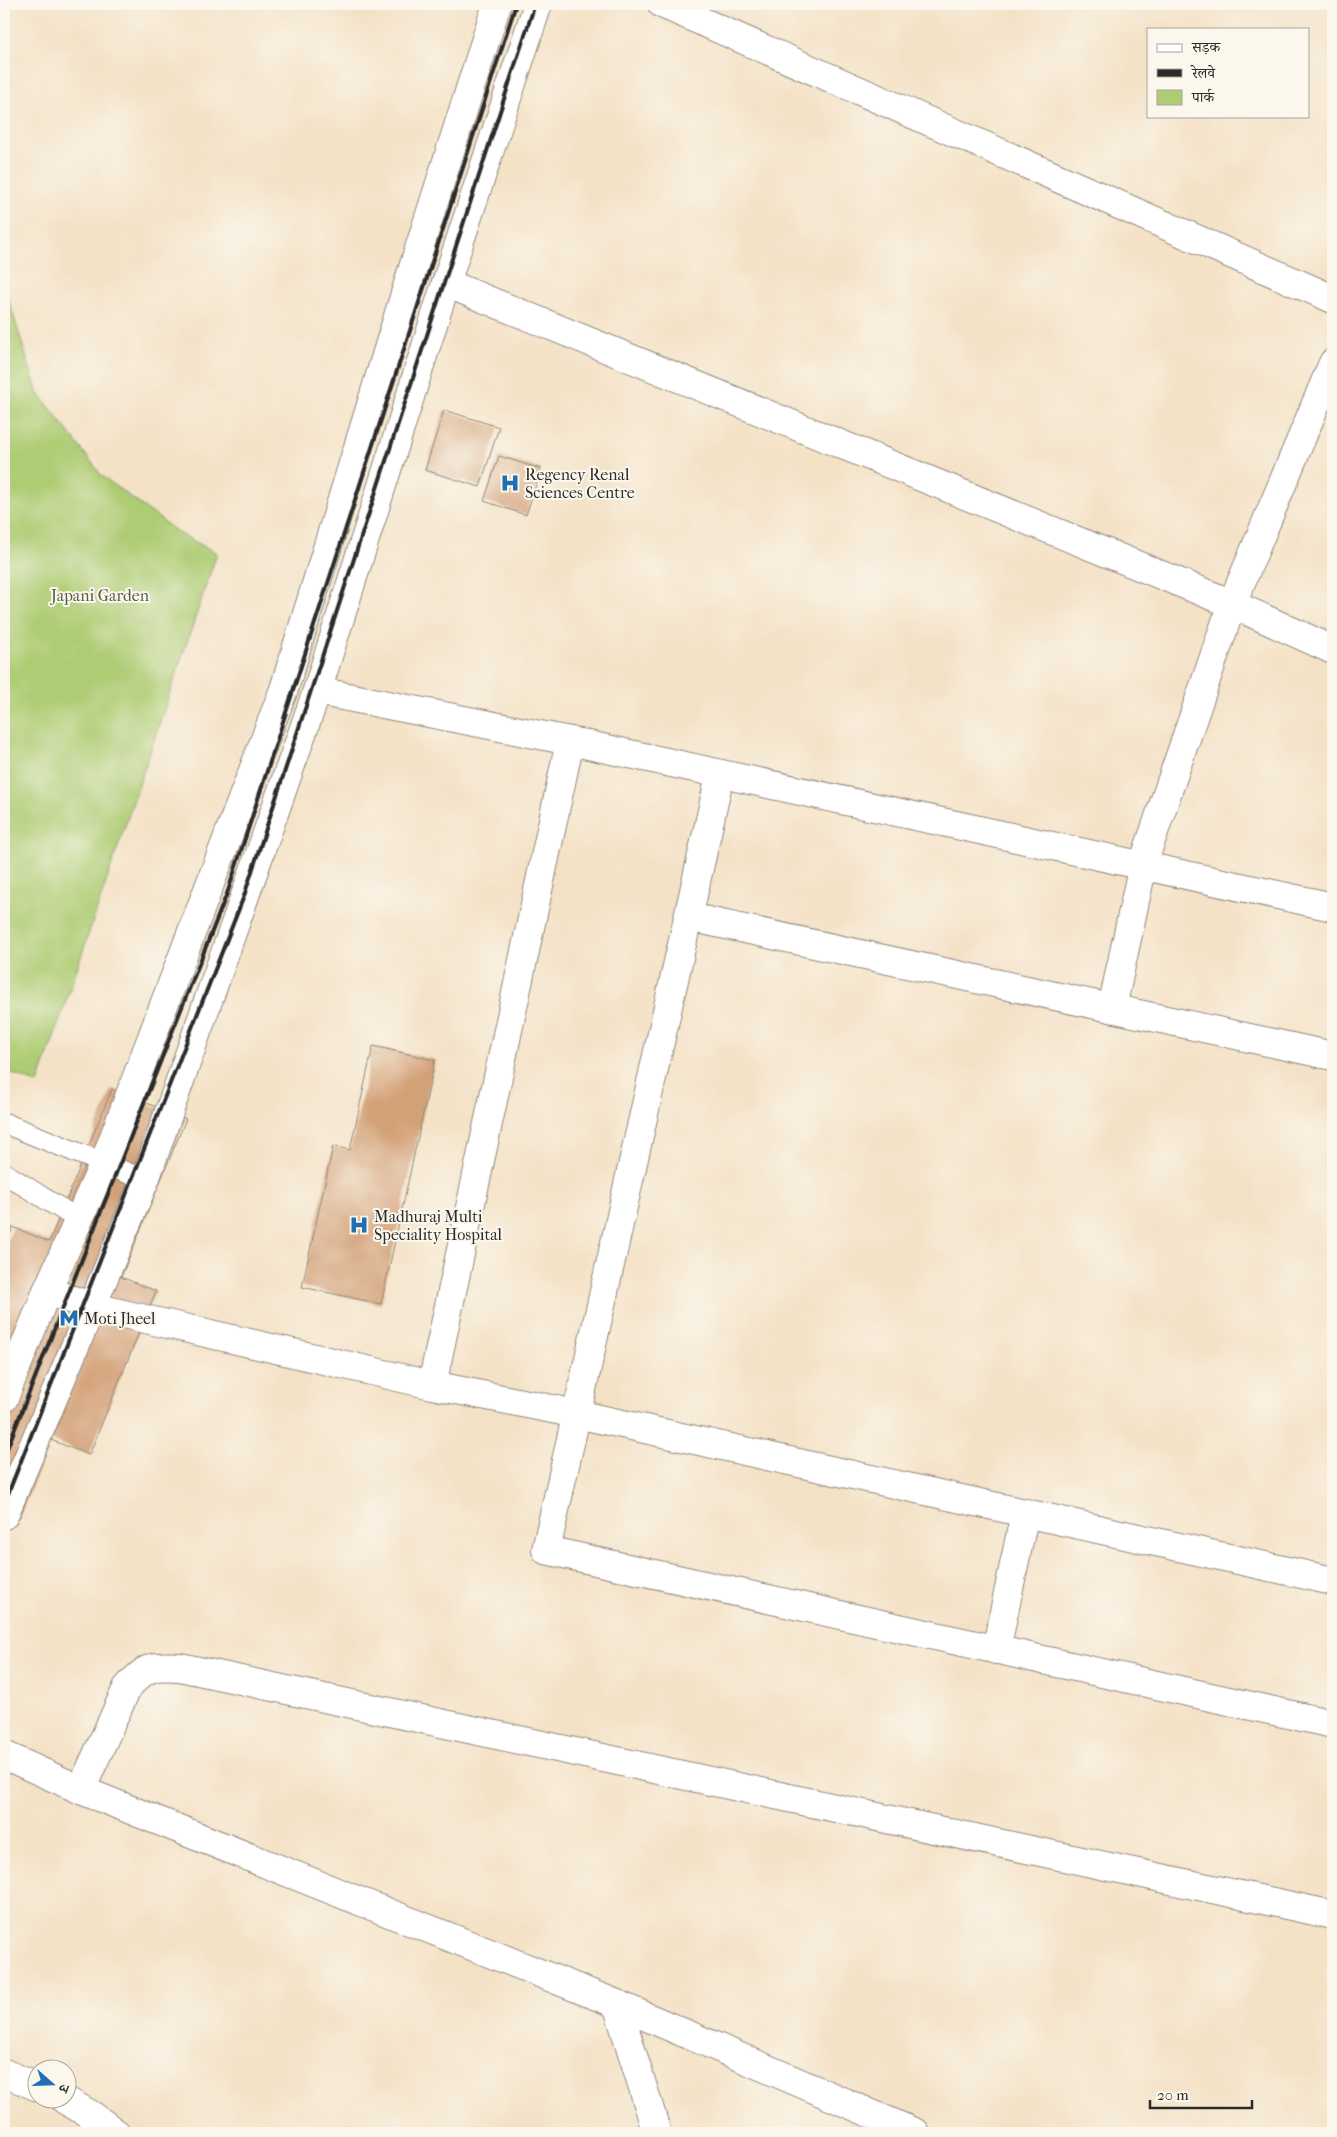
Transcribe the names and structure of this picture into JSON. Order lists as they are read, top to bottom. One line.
{"parks":["Japani Garden"],"places":{"hospital":["Regency Renal Sciences Centre","Madhuraj Multi Speciality Hospital"],"metro station":["Moti Jheel"]},"legend":["सड़क","रेलवे","पार्क"],"scale_bar":"20 m","north":"right"}
